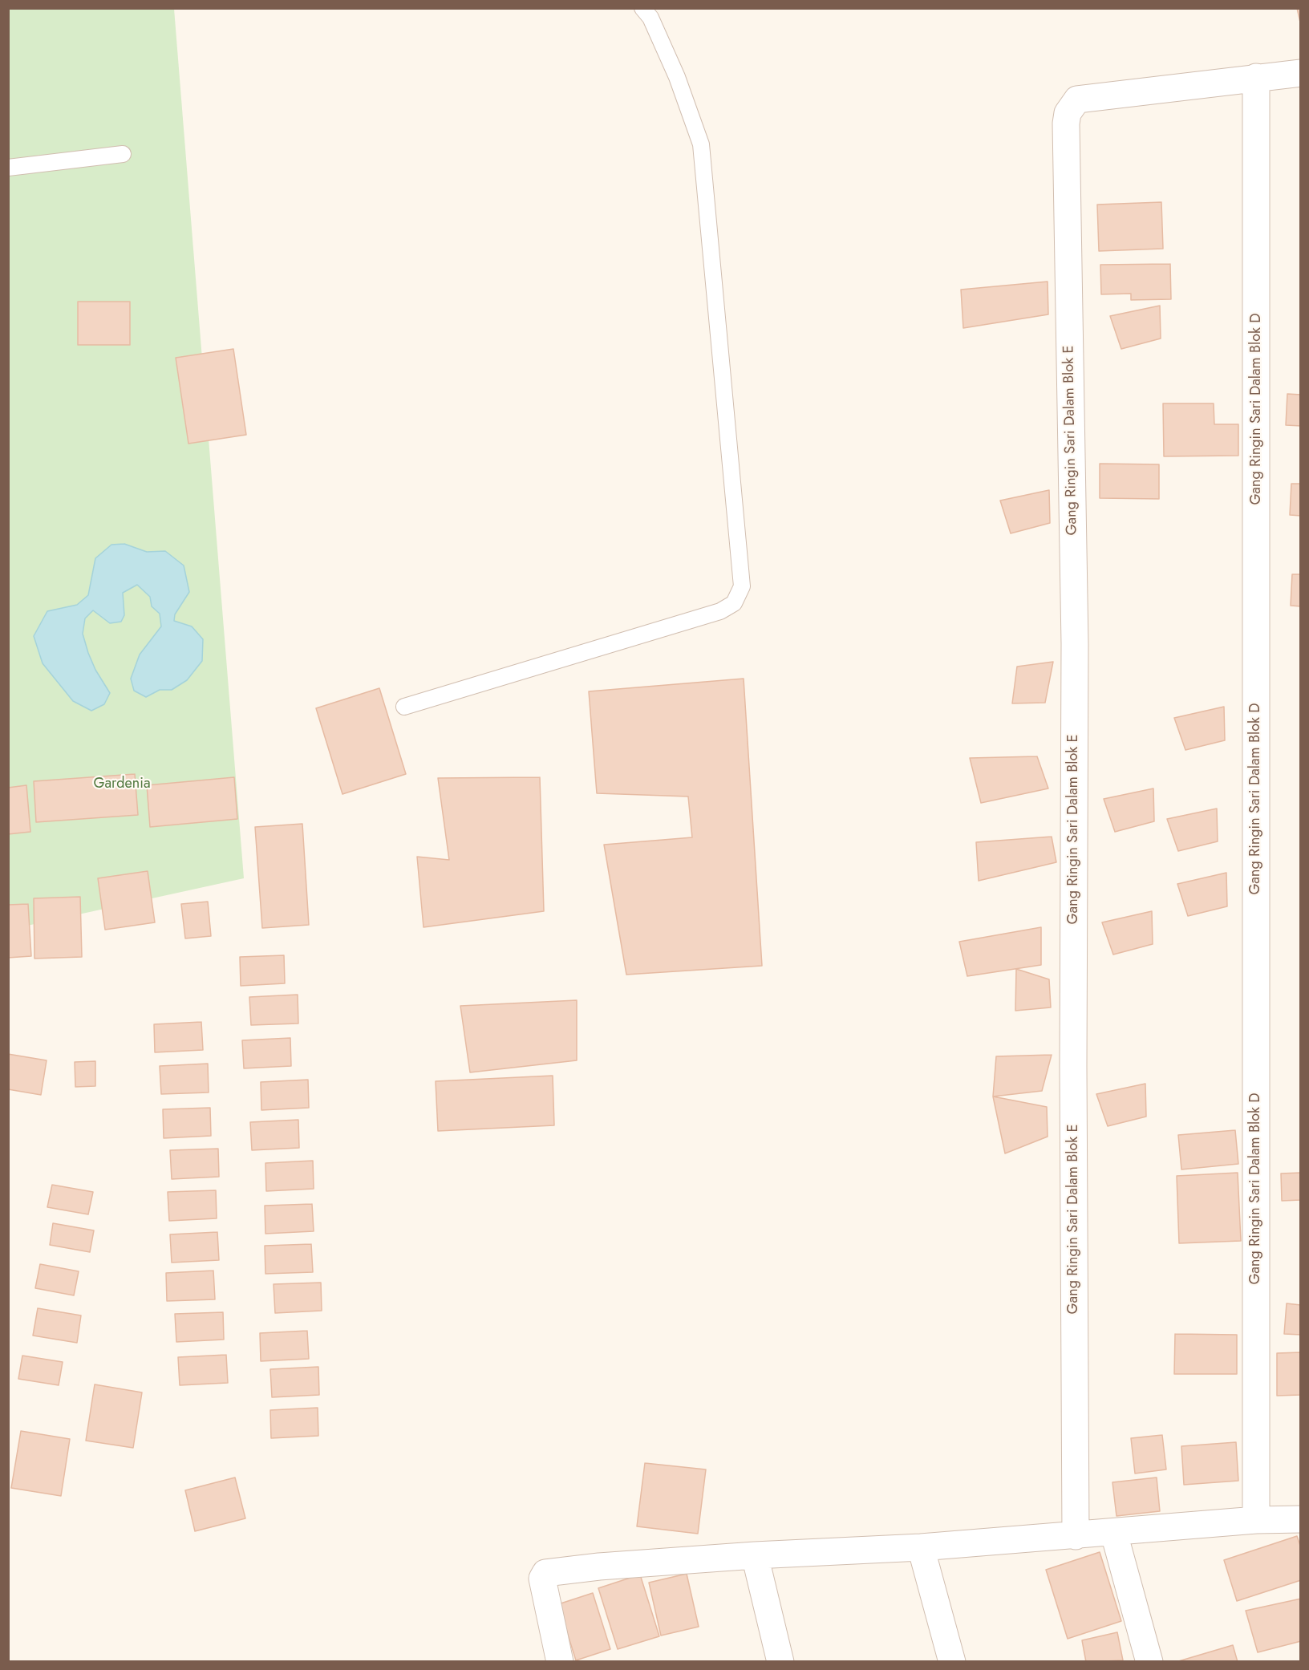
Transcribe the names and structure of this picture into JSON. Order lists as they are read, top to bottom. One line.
{"streets":{"street":["Gang Ringin Sari Dalam Blok D","Gang Ringin Sari Dalam Blok E"]},"crossings":[["Gang Ringin Sari Dalam Blok D","Gang Ringin Sari Dalam Blok E"]],"parks":["Gardenia"]}
